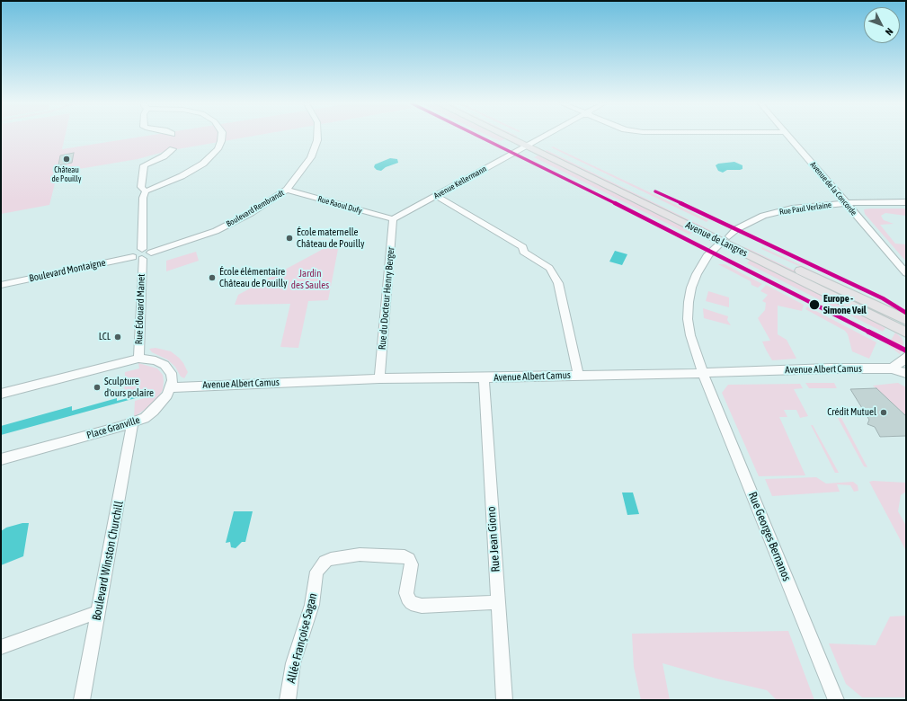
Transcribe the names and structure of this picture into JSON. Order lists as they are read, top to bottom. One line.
{"streets":{"main road":["Avenue de Langres"],"street":["Avenue Kellermann","Avenue de la Concorde","Rue Raoul Dufy","Boulevard Rembrandt","Rue Paul Verlaine","Boulevard Montaigne","Rue du Docteur Henry Berger","Rue Édouard Manet","Avenue Albert Camus","Place Granville","Rue Georges Bernanos","Rue Jean Giono","Boulevard Winston Churchill","Allée Françoise Sagan"]},"crossings":[["Avenue Kellermann","Rue Raoul Dufy"],["Avenue Kellermann","Avenue de Langres"],["Avenue Kellermann","Rue du Docteur Henry Berger"],["Avenue de la Concorde","Rue Paul Verlaine"],["Rue Raoul Dufy","Boulevard Rembrandt"],["Rue Raoul Dufy","Rue du Docteur Henry Berger"],["Boulevard Rembrandt","Boulevard Montaigne"],["Boulevard Rembrandt","Rue Édouard Manet"],["Rue Paul Verlaine","Avenue de Langres"],["Rue Paul Verlaine","Avenue Albert Camus"],["Rue Paul Verlaine","Rue Georges Bernanos"],["Boulevard Montaigne","Rue Édouard Manet"],["Rue du Docteur Henry Berger","Avenue Albert Camus"],["Avenue Albert Camus","Place Granville"],["Avenue Albert Camus","Rue Georges Bernanos"],["Avenue Albert Camus","Rue Jean Giono"],["Place Granville","Boulevard Winston Churchill"],["Rue Jean Giono","Allée Françoise Sagan"]],"parks":["Jardin des Saules"],"places":["Château de Pouilly","École maternelle Château de Pouilly","École élémentaire Château de Pouilly","Europe - Simone Veil","LCL","Sculpture d'ours polaire","Crédit Mutuel"],"north":"bottom right"}
